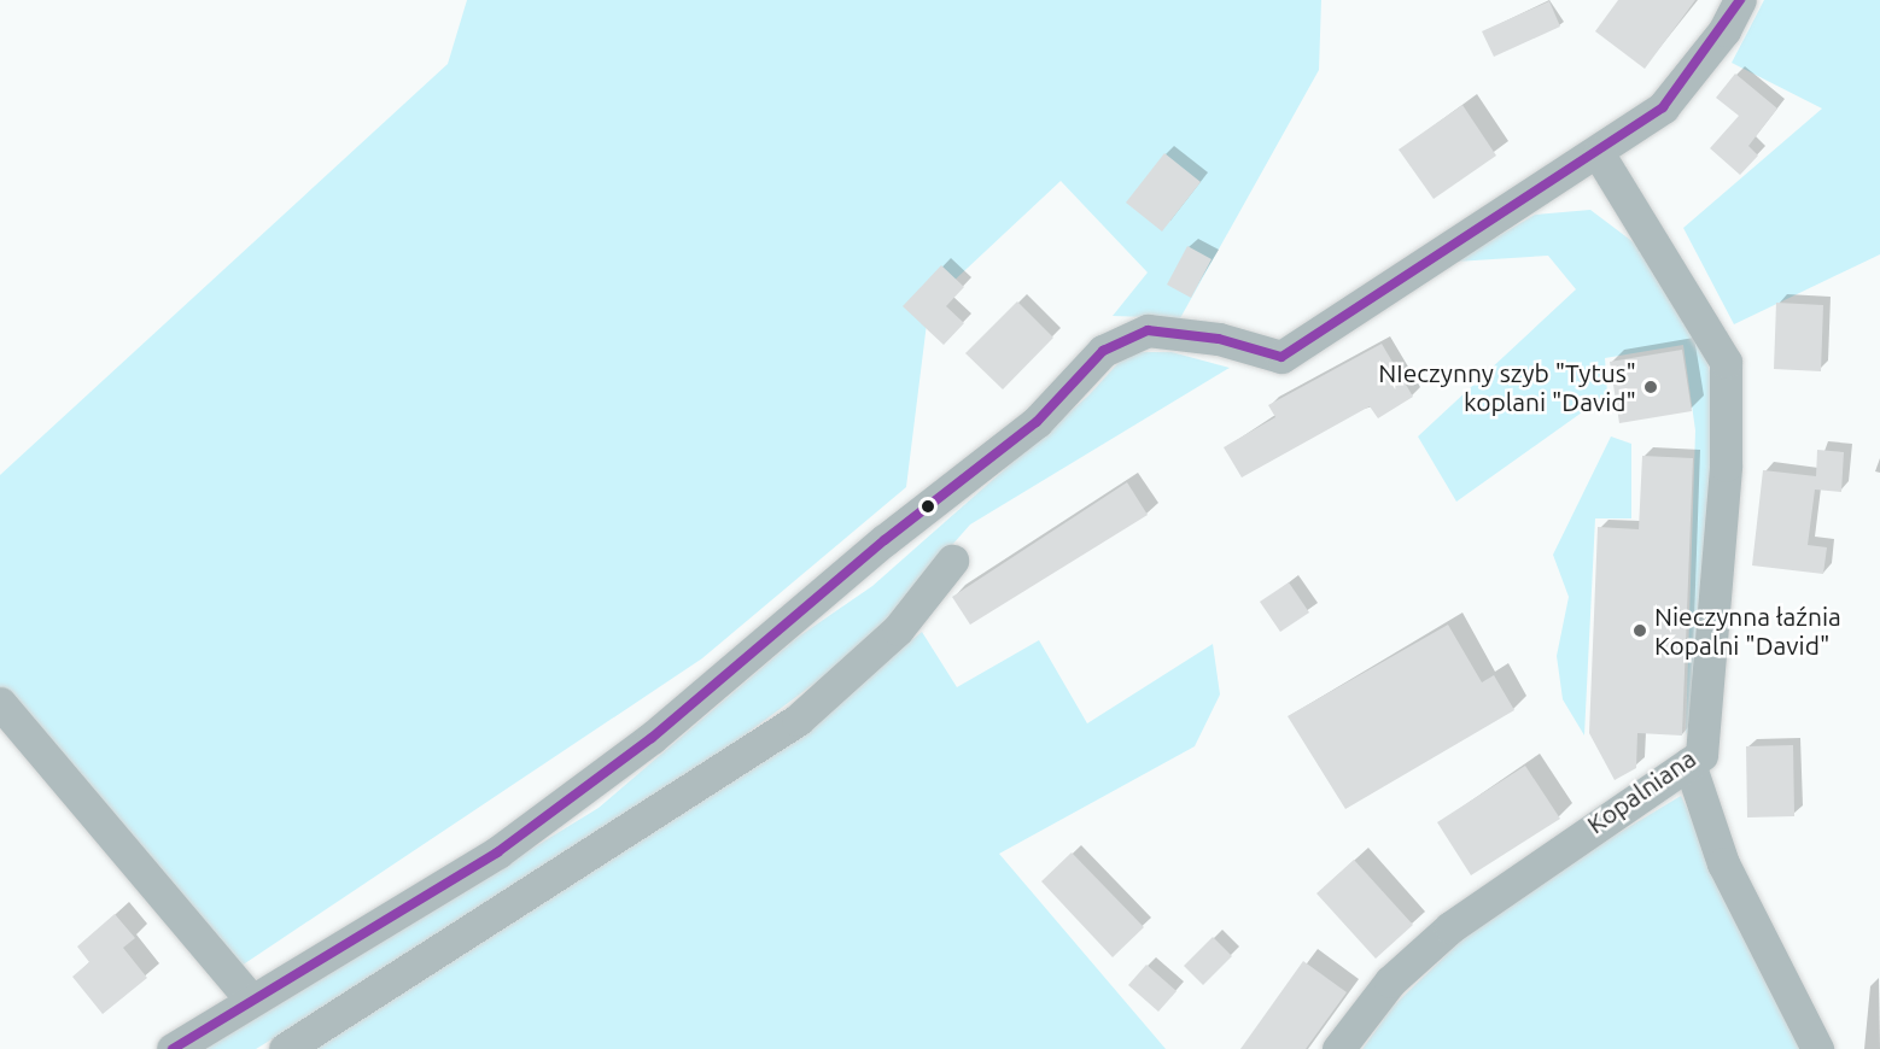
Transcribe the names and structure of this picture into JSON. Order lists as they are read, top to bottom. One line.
{"streets":{"street":["Kopalniana"]},"places":["NIeczynny szyb \"Tytus\" koplani \"David\"","Nieczynna łaźnia Kopalni \"David\""]}
